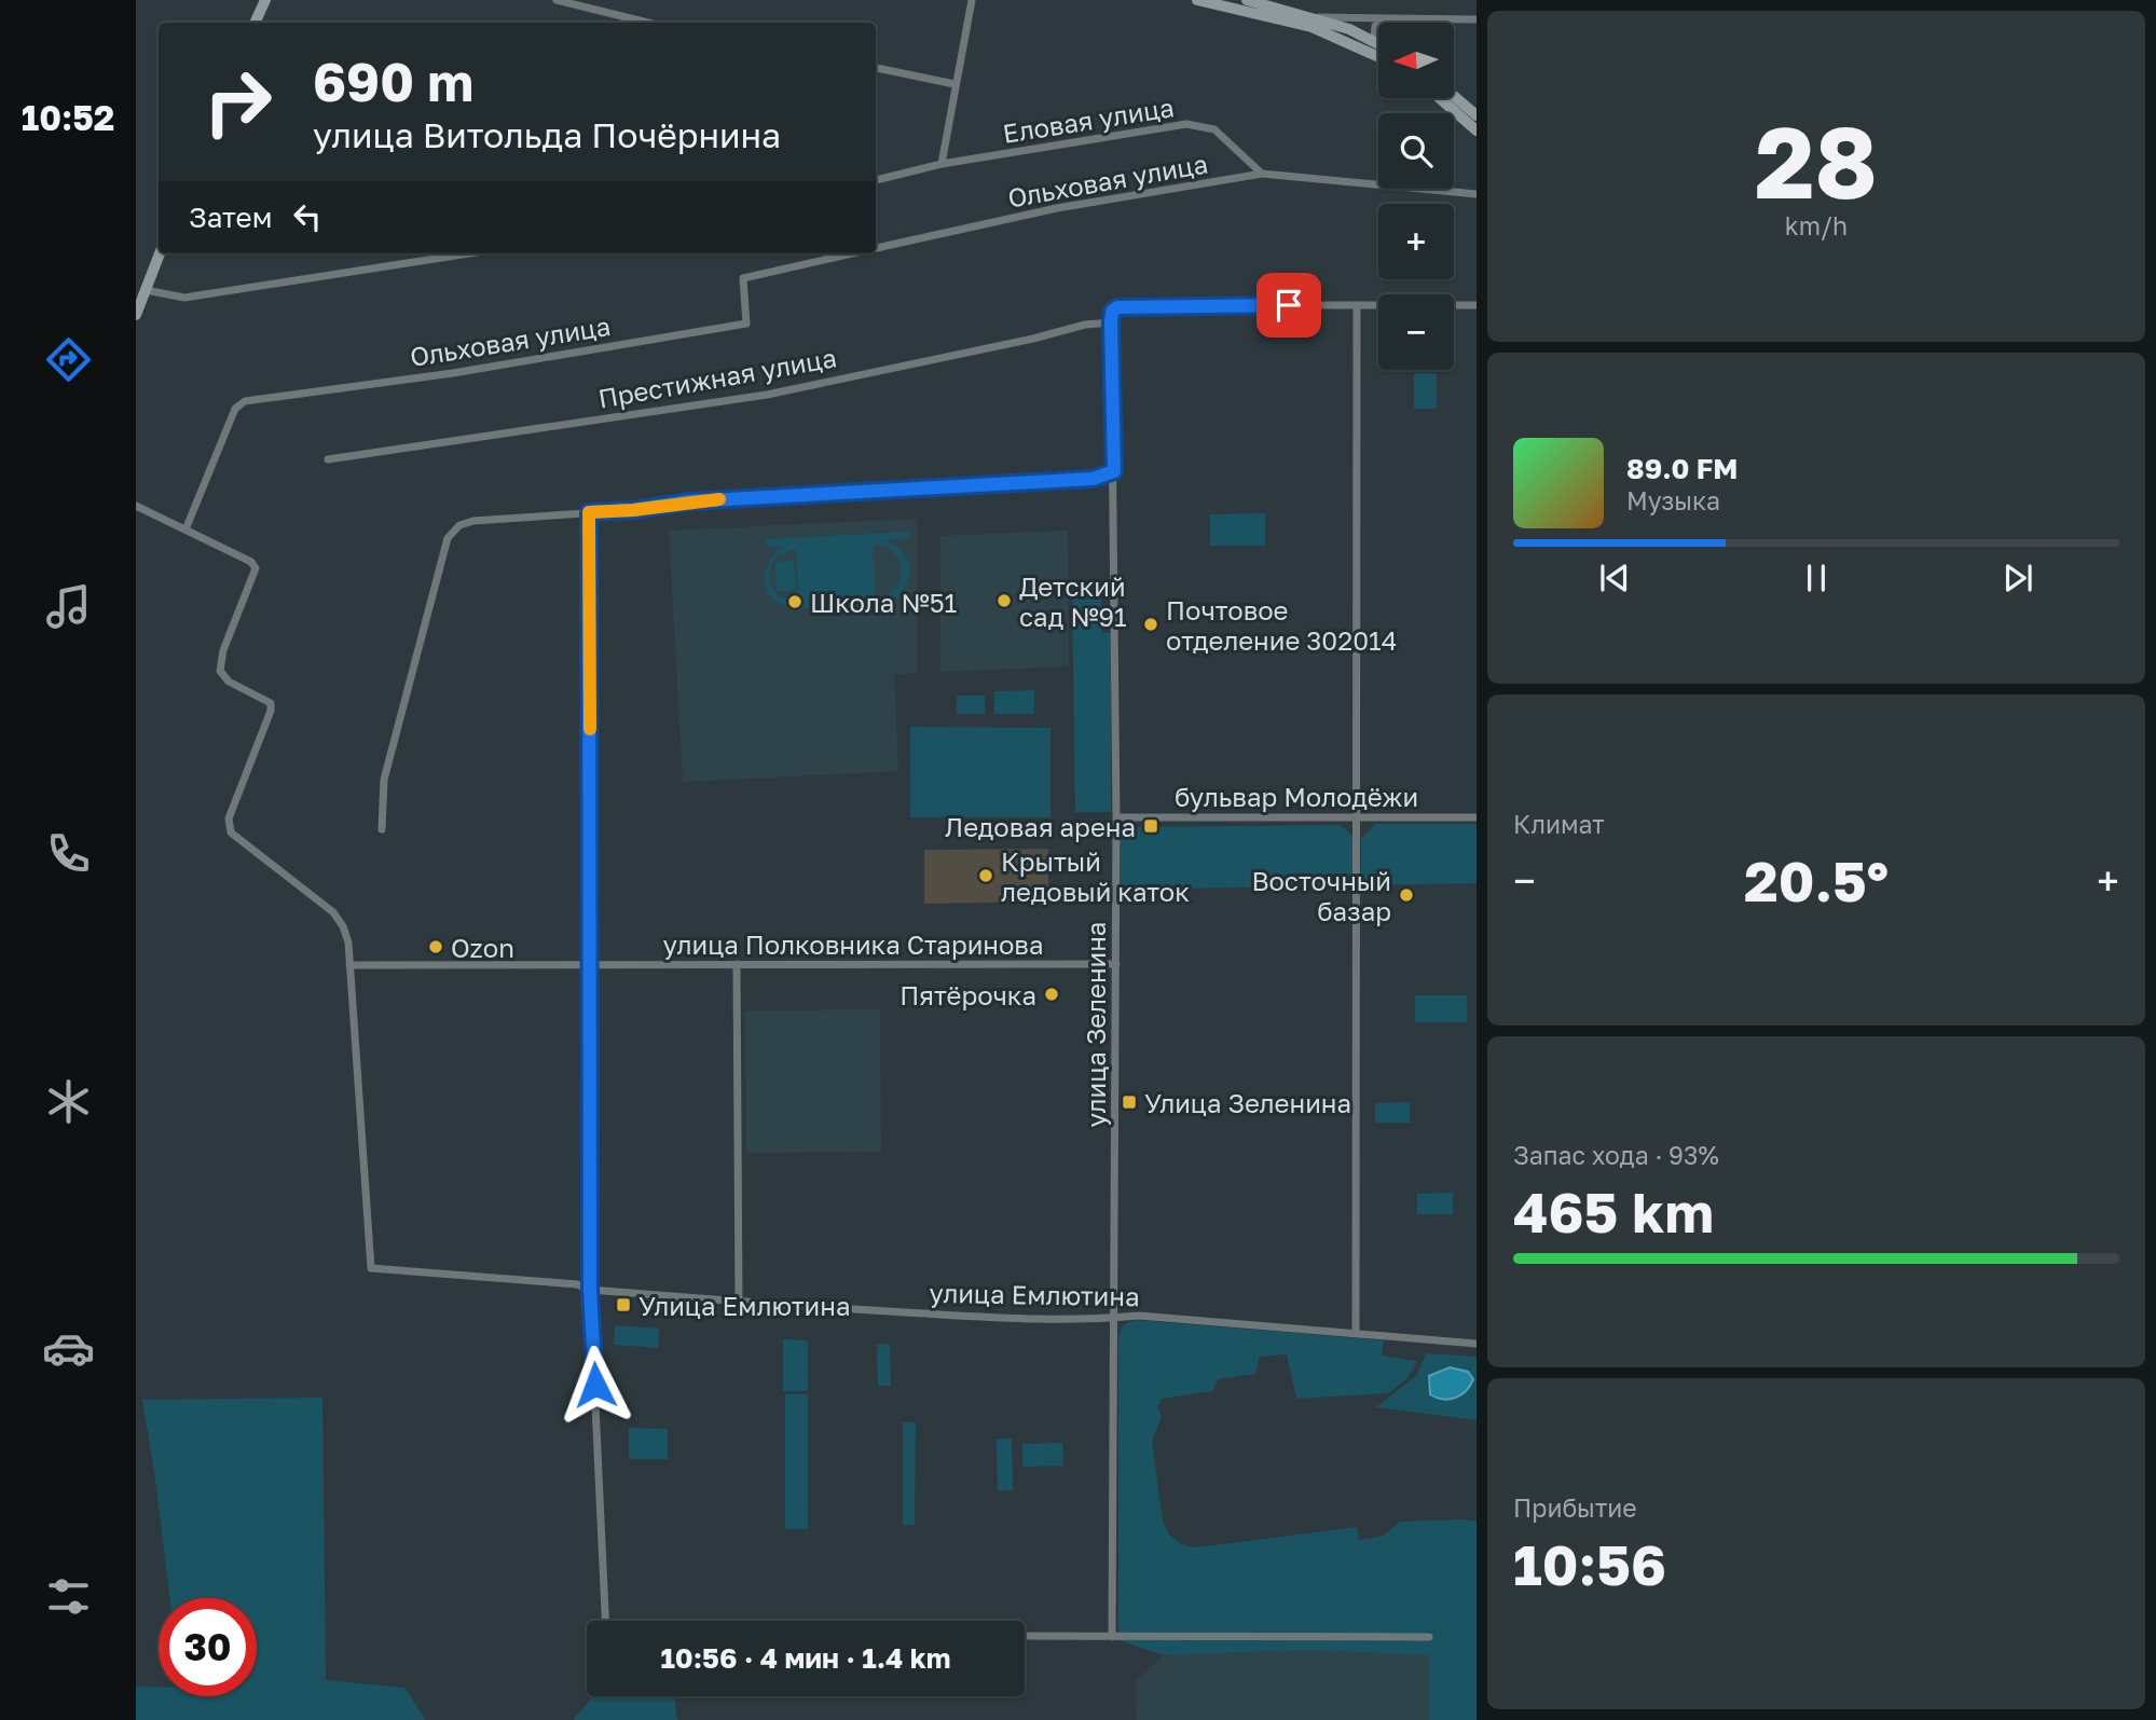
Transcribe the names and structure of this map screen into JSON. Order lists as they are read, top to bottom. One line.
{"streets":{"street":["Еловая улица","Ольховая улица","Престижная улица","бульвар Молодёжи","улица Полковника Старинова","улица Зеленина","улица Емлютина"]},"crossings":[["Еловая улица","Ольховая улица"],["Престижная улица","улица Зеленина"],["бульвар Молодёжи","улица Зеленина"],["улица Полковника Старинова","улица Зеленина"],["улица Полковника Старинова","улица Емлютина"],["улица Зеленина","улица Емлютина"]],"places":{"other":["Детский сад №91","Школа №51","Почтовое отделение 302014","Крытый ледовый каток","Восточный базар","Ozon","Пятёрочка"],"transit":["Ледовая арена","Улица Зеленина","Улица Емлютина"]},"north":"left","page":{"tabs":"10:52","tile":[["28","km/h"],"Климат",["Запас хода · 93%","465 km"],["Прибытие","10:56"]],"map_buttons":["+","−"],"turn":["690 m","улица Витольда Почёрнина"],"then":"Затем","song":["89.0 FM","Музыка"],"heat":["−","20.5°","+"],"limit":"30","trip":"10:56 · 4 мин · 1.4 km"}}
